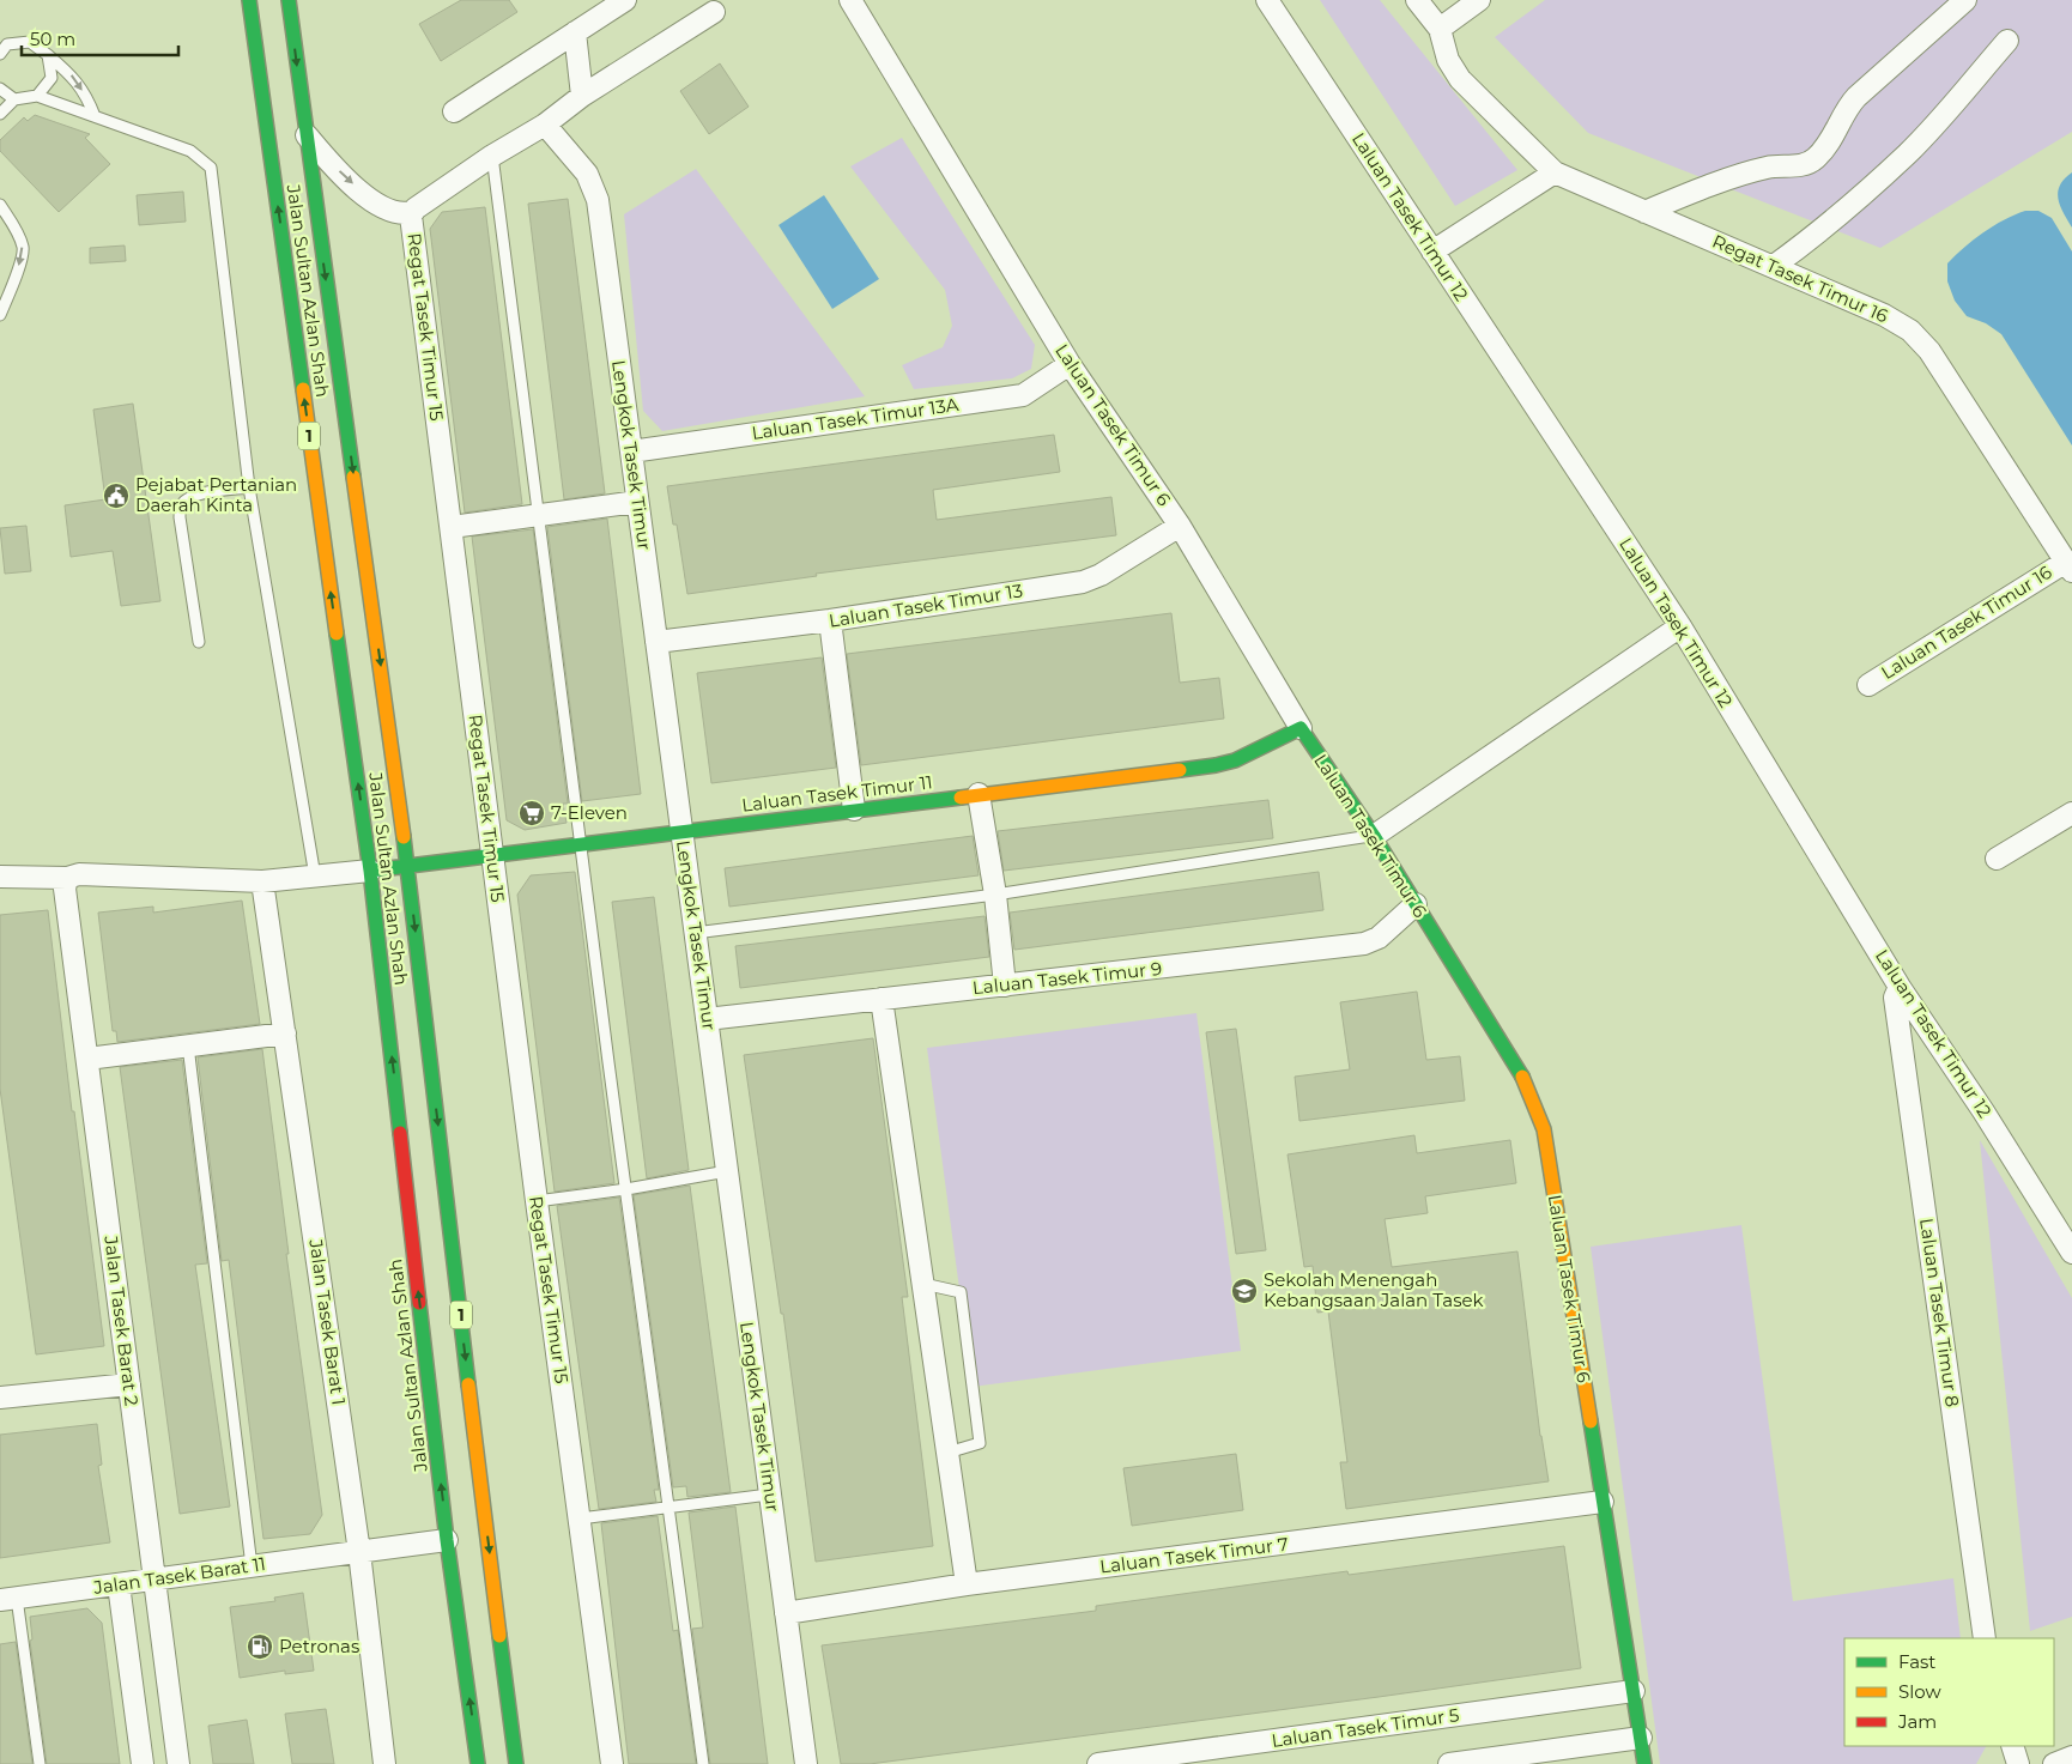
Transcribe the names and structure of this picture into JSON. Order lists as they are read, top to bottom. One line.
{"streets":{"main road":["Jalan Sultan Azlan Shah","Laluan Tasek Timur 6","1","Laluan Tasek Timur 11"],"street":["Laluan Tasek Timur 12","Regat Tasek Timur 16","Regat Tasek Timur 15","Laluan Tasek Timur 13A","Lengkok Tasek Timur","Laluan Tasek Timur 13","Laluan Tasek Timur 16","Laluan Tasek Timur 9","Laluan Tasek Timur 8","Jalan Tasek Barat 2","Jalan Tasek Barat 1","Laluan Tasek Timur 7","Jalan Tasek Barat 11","Laluan Tasek Timur 5"]},"crossings":[["Laluan Tasek Timur 12","Laluan Tasek Timur 8"],["Regat Tasek Timur 16","Laluan Tasek Timur 16"],["Jalan Sultan Azlan Shah","Laluan Tasek Timur 11"],["Jalan Sultan Azlan Shah","Jalan Tasek Barat 11"],["Regat Tasek Timur 15","Lengkok Tasek Timur"],["Regat Tasek Timur 15","Laluan Tasek Timur 11"],["Laluan Tasek Timur 13A","Laluan Tasek Timur 6"],["Laluan Tasek Timur 13A","Lengkok Tasek Timur"],["Laluan Tasek Timur 6","Laluan Tasek Timur 13"],["Laluan Tasek Timur 6","Laluan Tasek Timur 11"],["Laluan Tasek Timur 6","Laluan Tasek Timur 9"],["Laluan Tasek Timur 6","Laluan Tasek Timur 7"],["Laluan Tasek Timur 6","Laluan Tasek Timur 5"],["Lengkok Tasek Timur","Laluan Tasek Timur 13"],["Lengkok Tasek Timur","Laluan Tasek Timur 11"],["Lengkok Tasek Timur","Laluan Tasek Timur 9"],["Lengkok Tasek Timur","Laluan Tasek Timur 7"],["Jalan Tasek Barat 2","Jalan Tasek Barat 11"],["Jalan Tasek Barat 1","Jalan Tasek Barat 11"]],"places":{"public building":["Pejabat Pertanian Daerah Kinta"],"supermarket":["7-Eleven"],"school or university":["Sekolah Menengah Kebangsaan Jalan Tasek"],"fuel station":["Petronas"]},"legend":["Fast","Slow","Jam"],"scale_bar":"50 m"}
